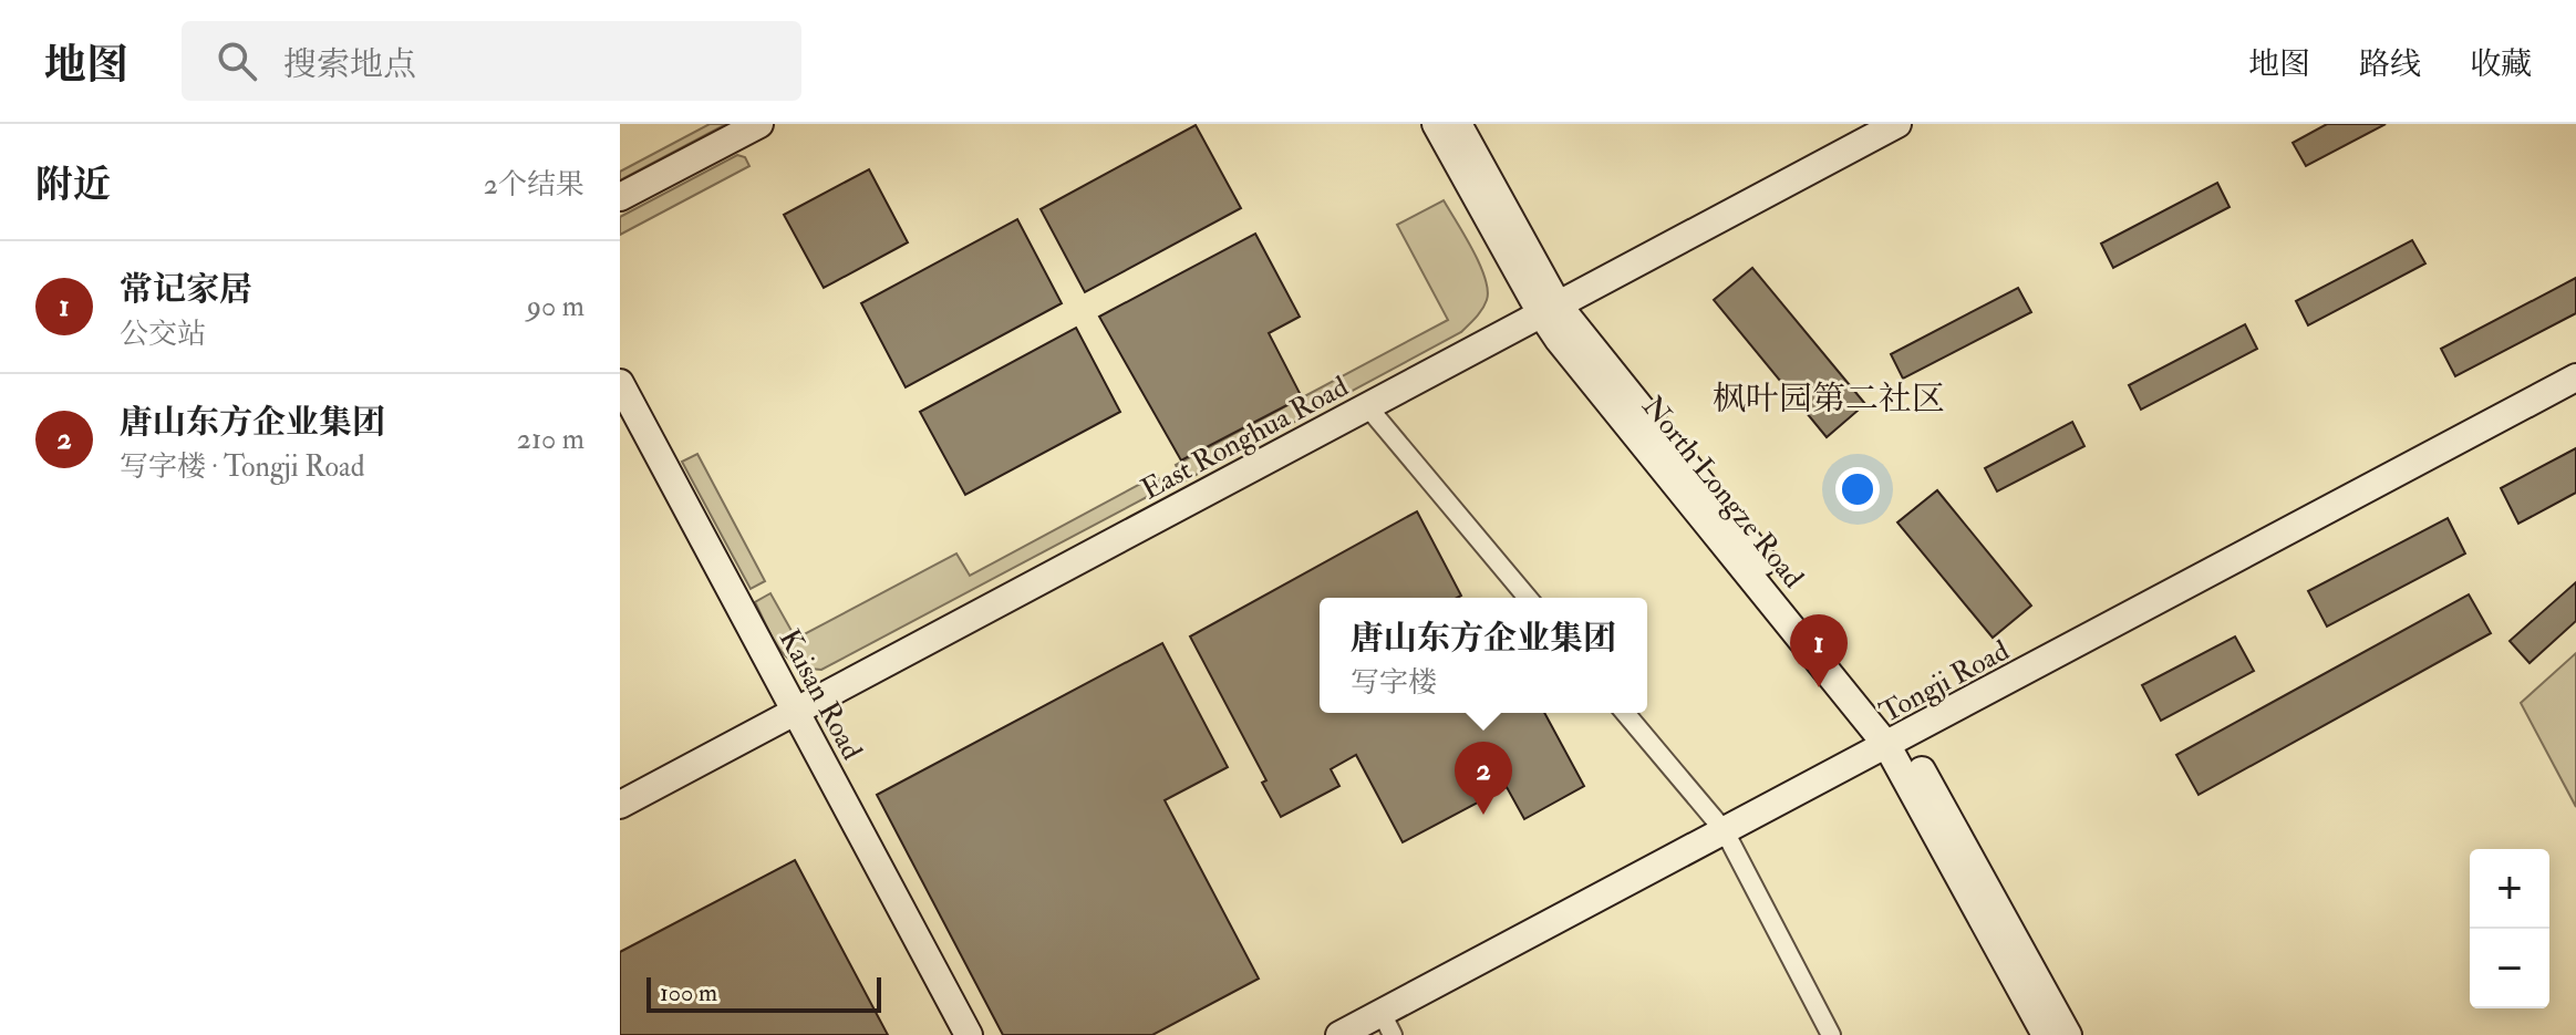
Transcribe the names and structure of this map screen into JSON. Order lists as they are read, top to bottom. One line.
{"streets":{"street":["East Ronghua Road","North Longze Road","Tongji Road","Kaisan Road"]},"crossings":[["East Ronghua Road","North Longze Road"],["East Ronghua Road","Kaisan Road"],["North Longze Road","Tongji Road"]],"districts":["枫叶园第二社区"],"scale_bar":"100 m","page":{"header":"地图","search":"搜索地点","nav":["地图","路线","收藏"],"heading":["附近","2个结果"],"list":[{"mark":"1","name":"常记家居","note":"公交站","value":"90 m"},{"mark":"2","name":"唐山东方企业集团","note":"写字楼 · Tongji Road","value":"210 m"}],"popup":["唐山东方企业集团","写字楼"],"pins":["1","2"],"map_buttons":["+","−"],"scale":"100 m"}}
